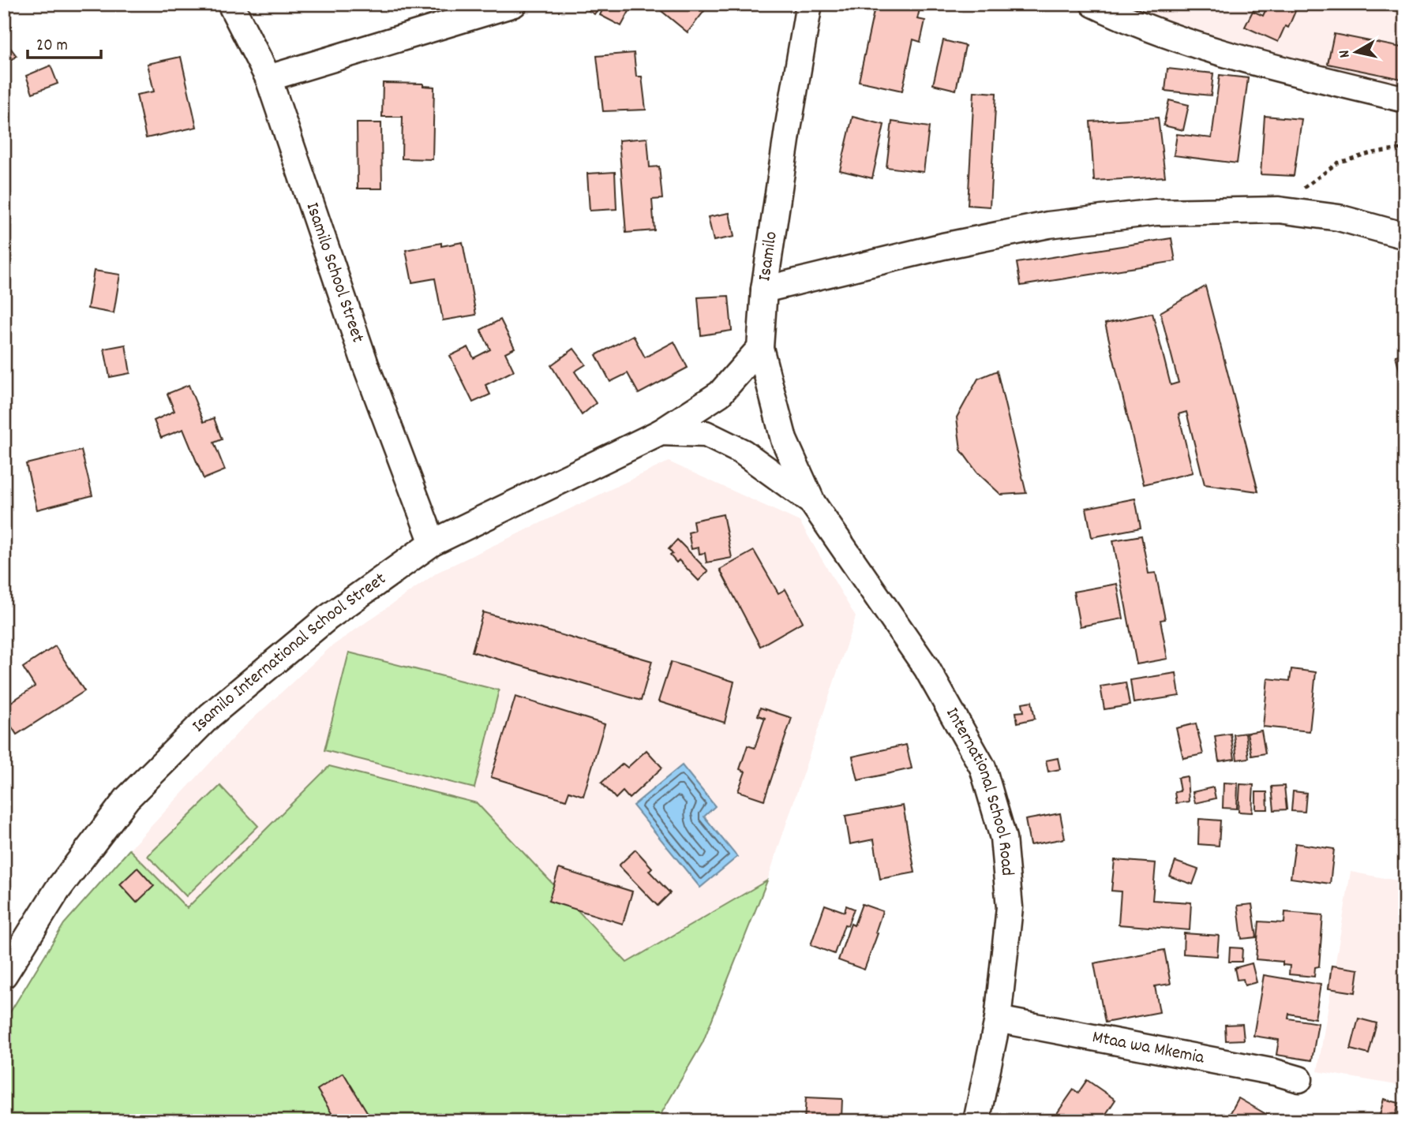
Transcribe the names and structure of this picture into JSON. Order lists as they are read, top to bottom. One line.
{"streets":{"street":["Isamilo","Isamilo School Street","Isamilo International School Street","International School Road","Mtaa wa Mkemia"]},"crossings":[["Isamilo","Isamilo International School Street"],["Isamilo","International School Road"],["Isamilo School Street","Isamilo International School Street"],["Isamilo International School Street","International School Road"],["International School Road","Mtaa wa Mkemia"]],"scale_bar":"20 m","north":"left"}
